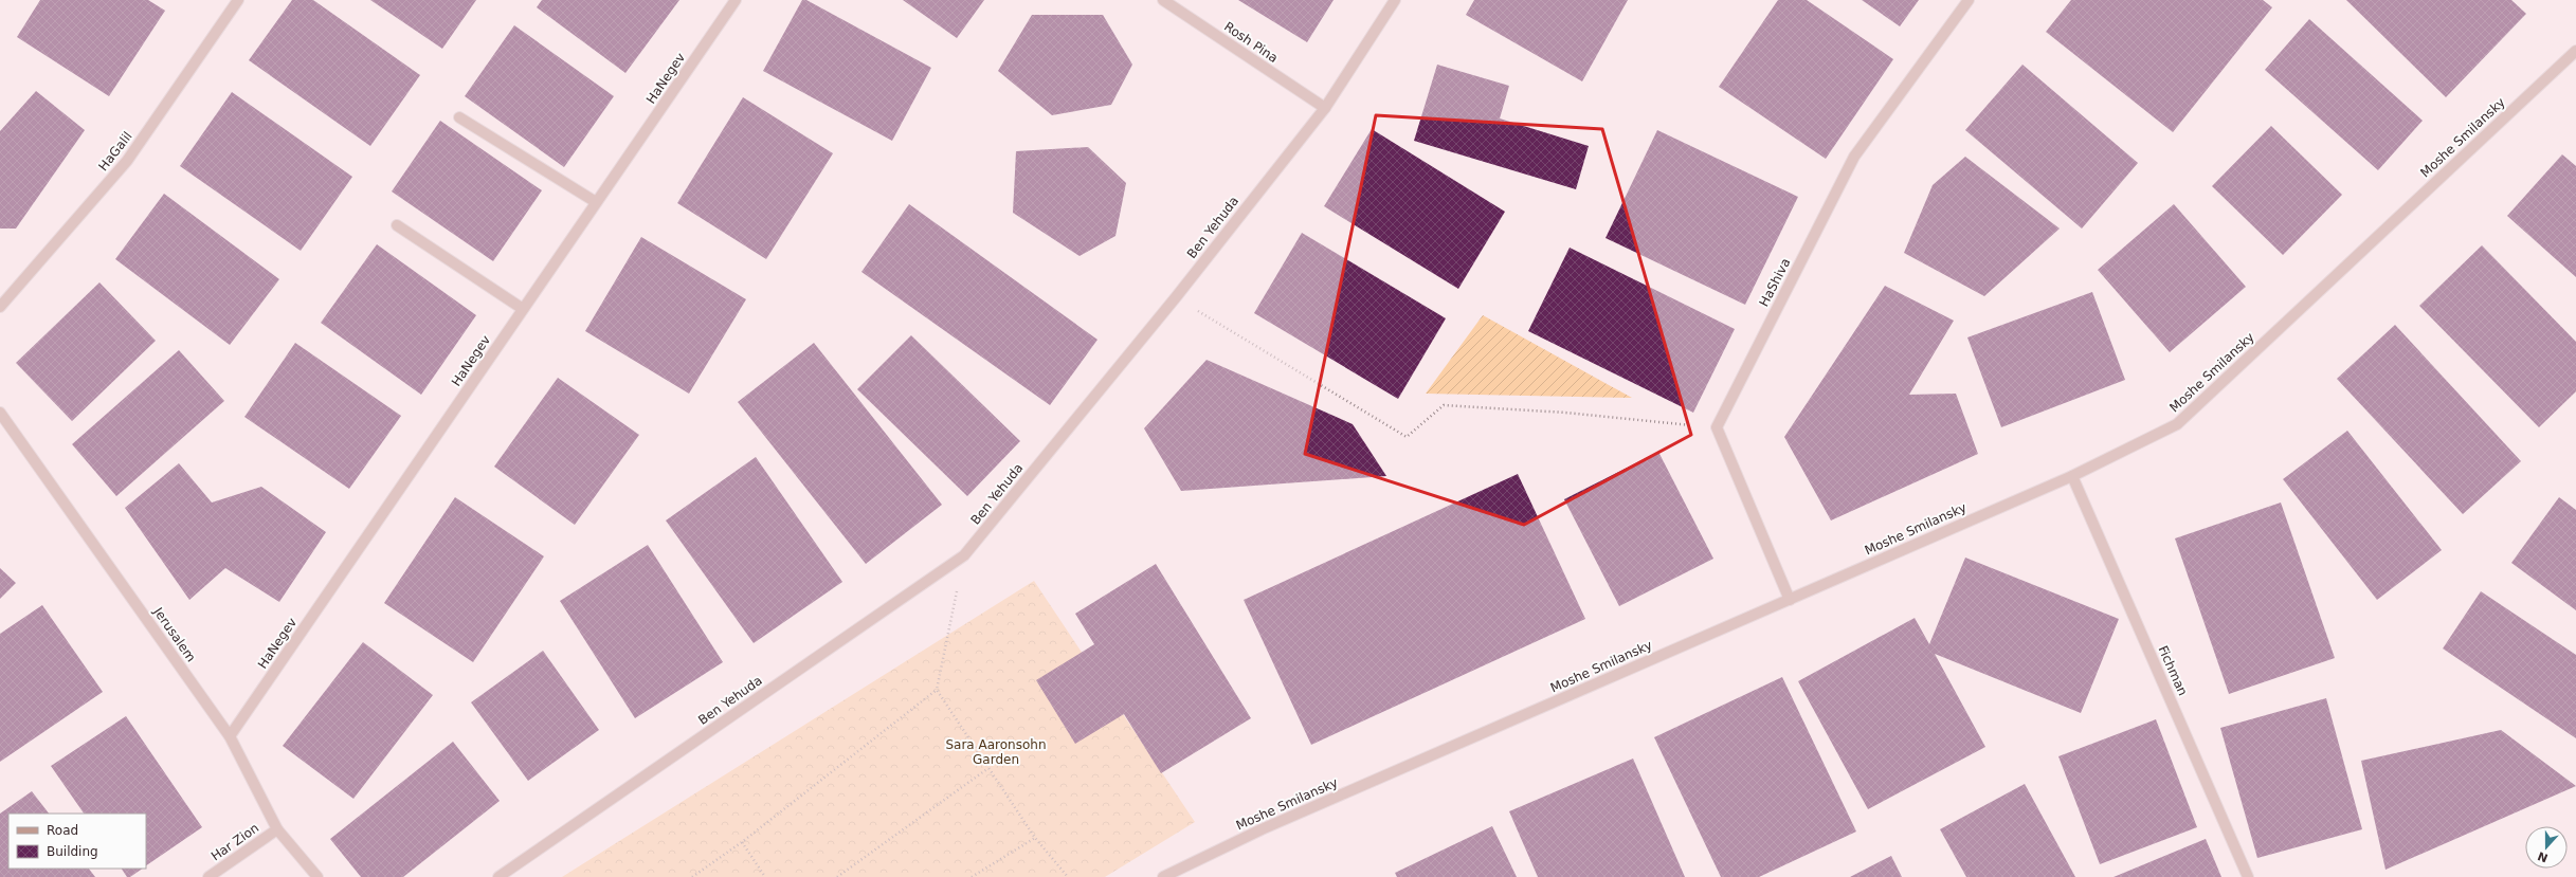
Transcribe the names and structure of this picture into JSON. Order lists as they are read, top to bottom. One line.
{"streets":{"street":["Rosh Pina","HaNegev","Moshe Smilansky","HaGalil","Ben Yehuda","HaShiva","Jerusalem","Fichman","Har Zion"]},"crossings":[["Rosh Pina","Ben Yehuda"],["HaNegev","Jerusalem"],["Moshe Smilansky","Fichman"],["Jerusalem","Har Zion"]],"parks":["Sara Aaronsohn Garden"],"legend":["Road","Building"],"north":"bottom"}
